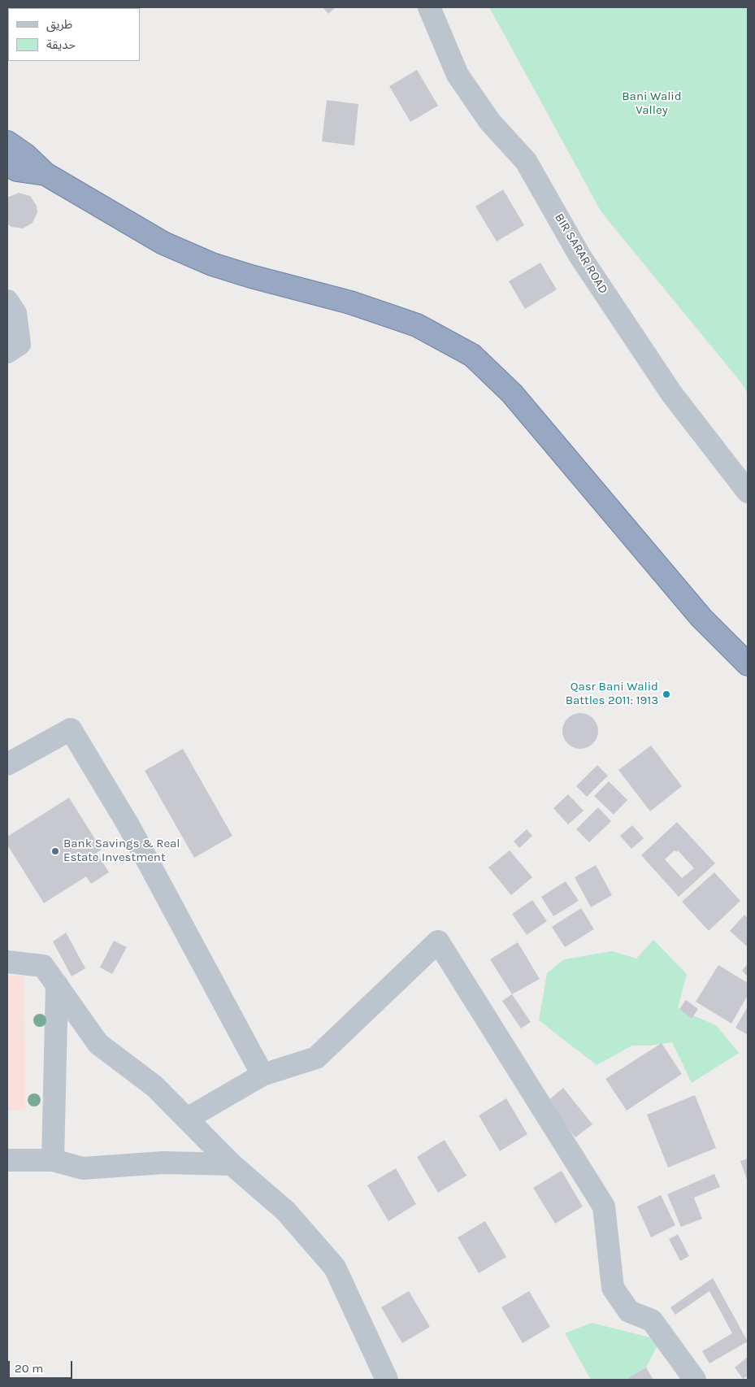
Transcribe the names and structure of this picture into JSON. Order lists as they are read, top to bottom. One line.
{"streets":{"street":["BIR SARAR ROAD"]},"parks":["Bani Walid Valley"],"places":["Qasr Bani Walid Battles 2011: 1913","Bank Savings & Real Estate Investment"],"legend":["طريق","حديقة"],"scale_bar":"20 m"}
